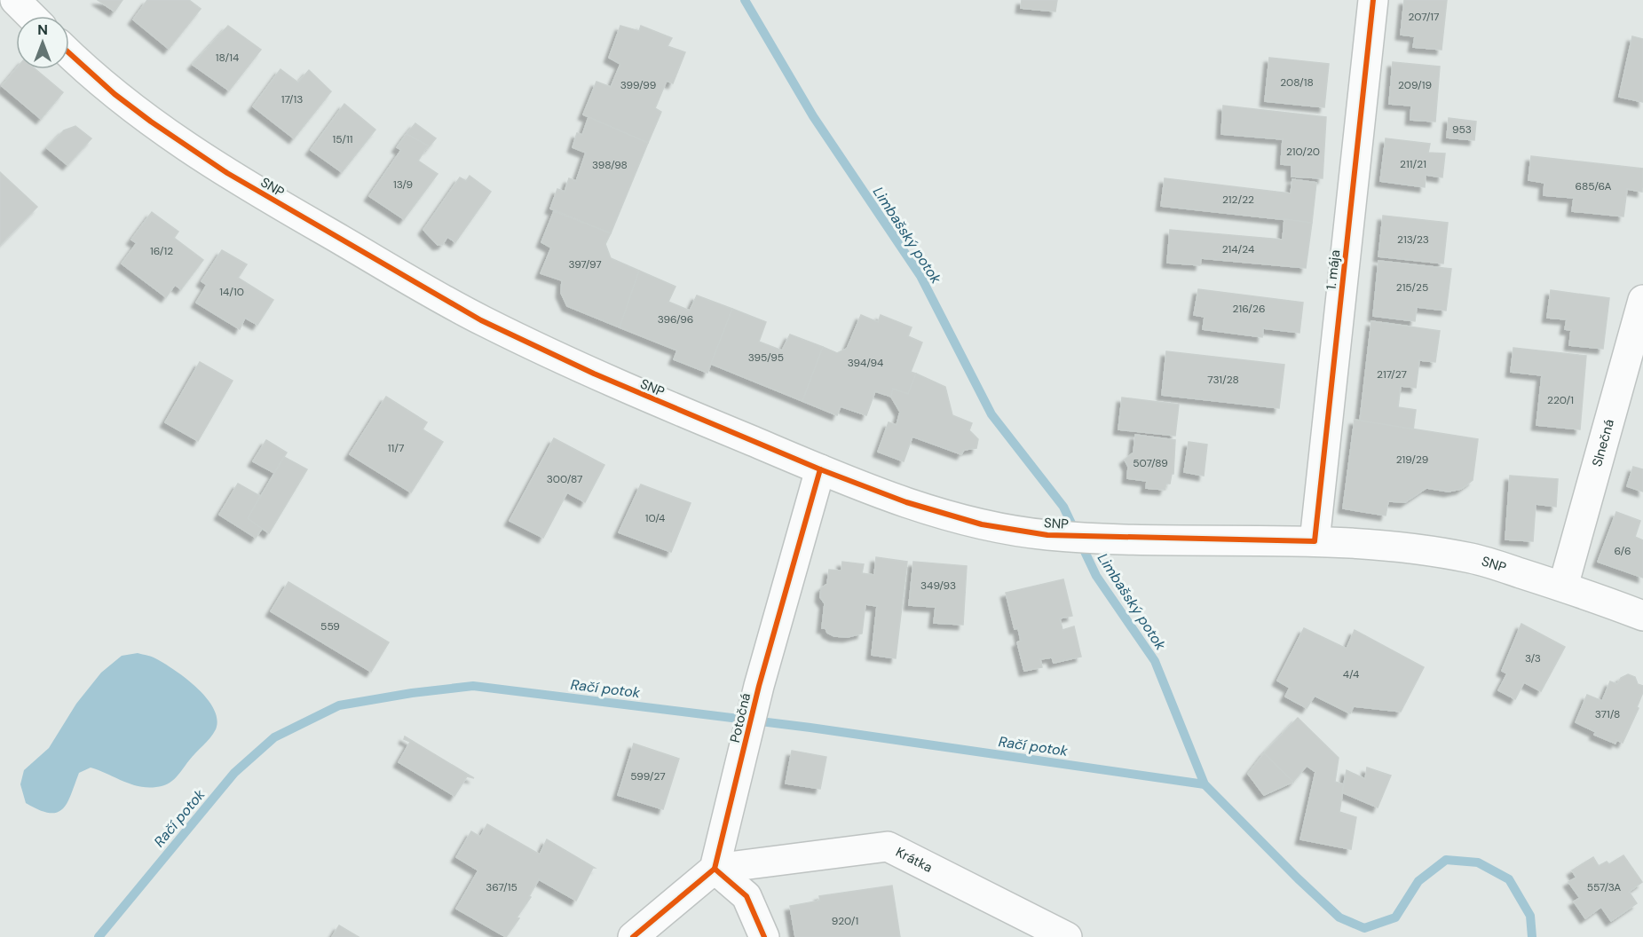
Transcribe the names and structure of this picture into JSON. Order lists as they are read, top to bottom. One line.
{"streets":{"street":["SNP","1. mája","Slnečná","Potočná","Krátka"]},"crossings":[["SNP","1. mája"],["SNP","Slnečná"],["SNP","Potočná"],["Potočná","Krátka"]],"water":["Limbašský potok","Račí potok"],"house_numbers":["207/17","18/14","208/18","399/99","209/19","17/13","953","15/11","210/20","211/21","398/98","13/9","685/6A","212/22","213/23","214/24","16/12","397/97","215/25","14/10","216/26","396/96","395/95","394/94","217/27","731/28","220/1","11/7","219/29","507/89","300/87","10/4","6/6","349/93","559","3/3","4/4","371/8","599/27","367/15","557/3A","920/1"],"north":"top"}
